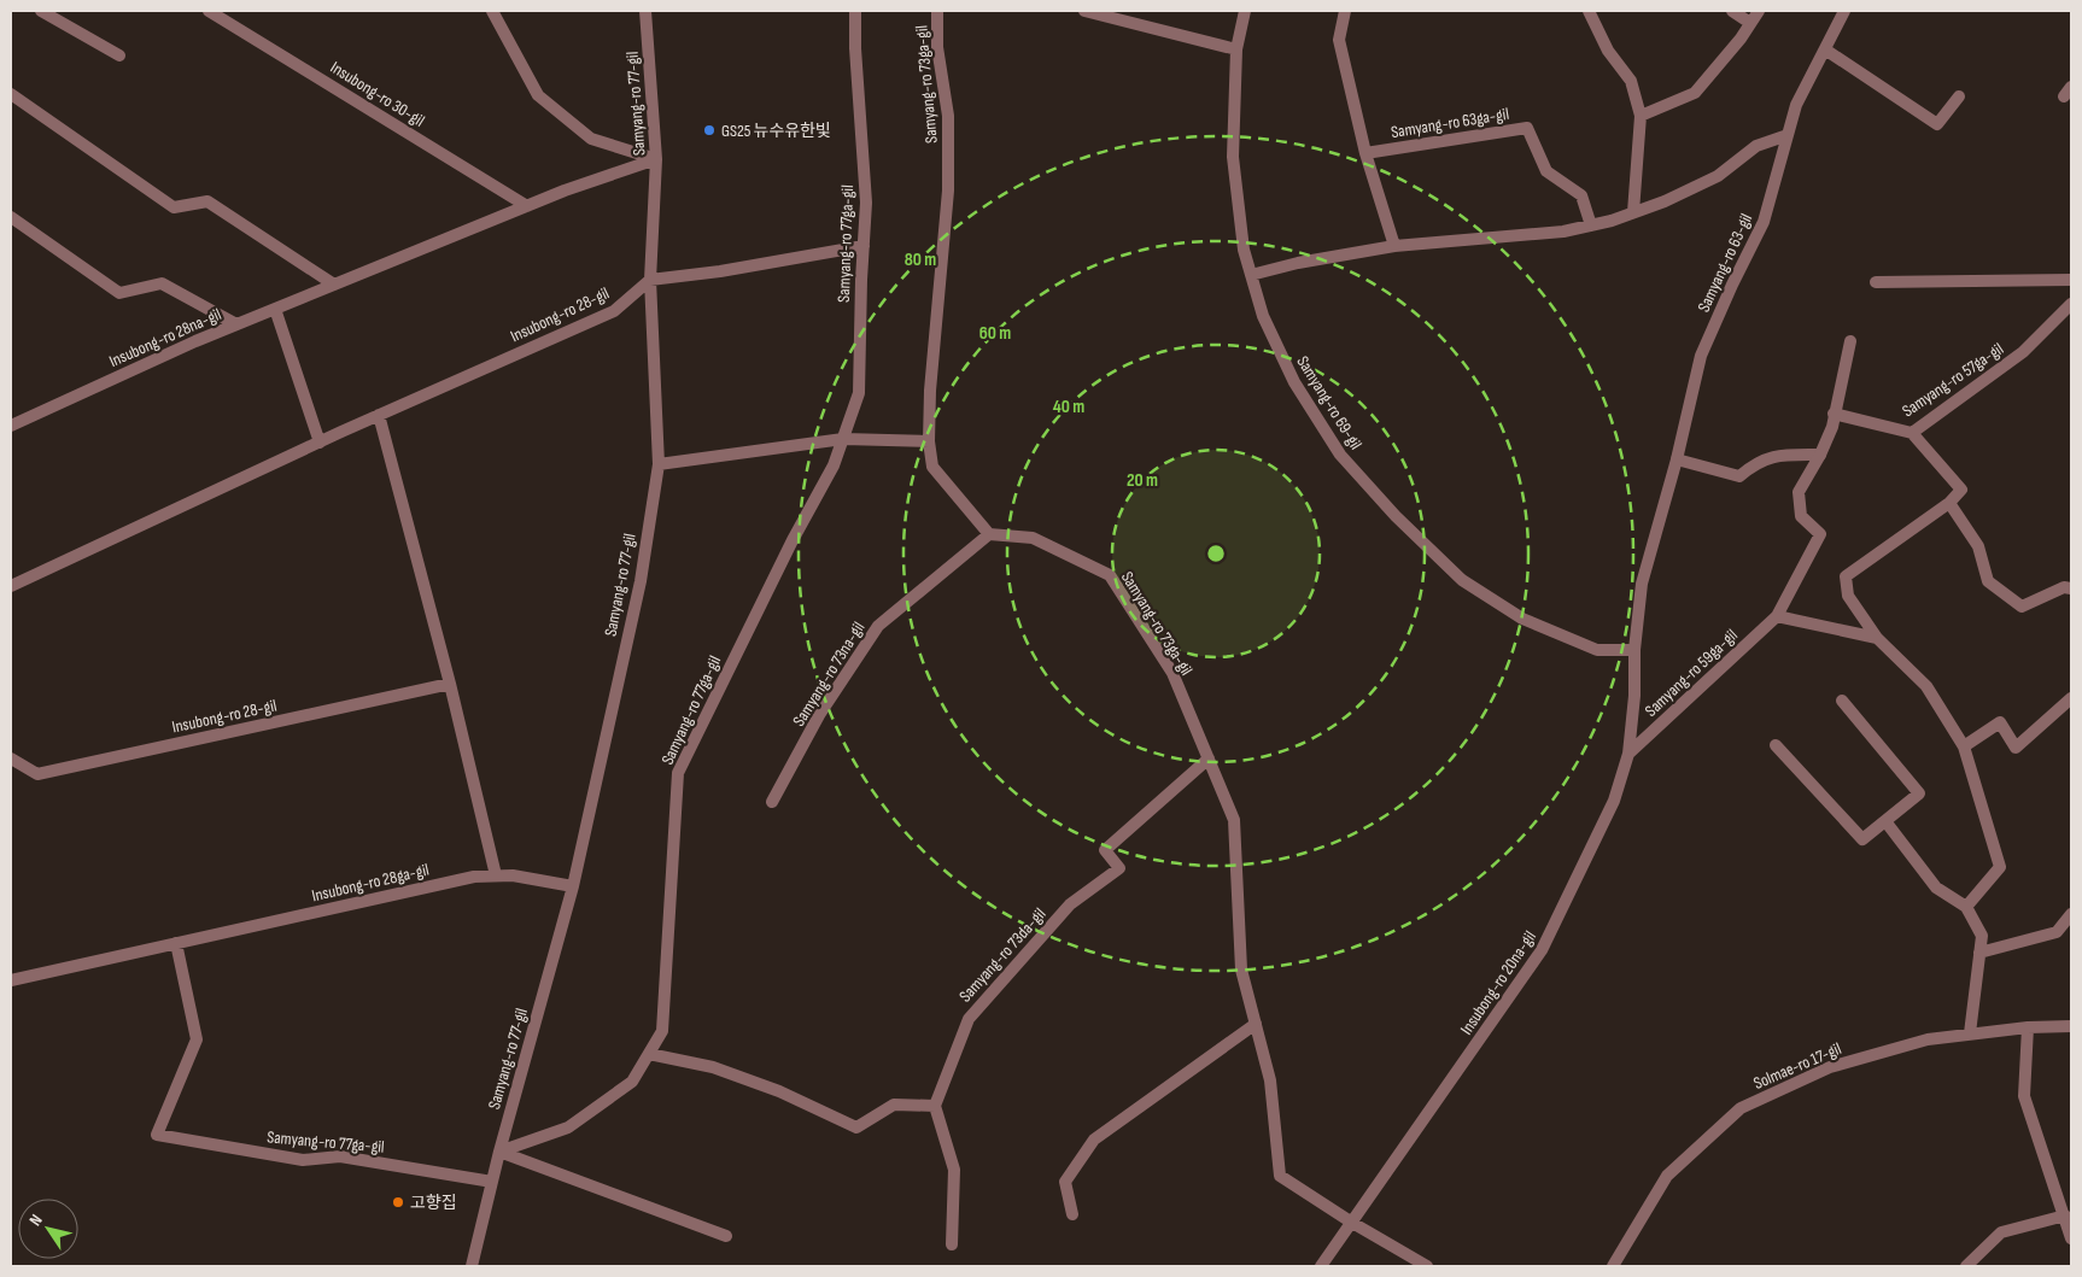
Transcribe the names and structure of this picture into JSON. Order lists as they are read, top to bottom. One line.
{"streets":{"street":["Samyang-ro 73ga-gil","Insubong-ro 30-gil","Samyang-ro 77-gil","Samyang-ro 63ga-gil","Samyang-ro 77ga-gil","Samyang-ro 63-gil","Insubong-ro 28-gil","Insubong-ro 28na-gil","Samyang-ro 57ga-gil","Samyang-ro 69-gil","Samyang-ro 59ga-gil","Samyang-ro 73na-gil","Insubong-ro 28ga-gil","Samyang-ro 73da-gil","Insubong-ro 20na-gil","Solmae-ro 17-gil"]},"crossings":[["Samyang-ro 73ga-gil","Samyang-ro 73na-gil"],["Samyang-ro 73ga-gil","Samyang-ro 73da-gil"],["Samyang-ro 73ga-gil","Insubong-ro 20na-gil"],["Insubong-ro 30-gil","Insubong-ro 28na-gil"],["Samyang-ro 77-gil","Samyang-ro 77ga-gil"],["Samyang-ro 77-gil","Insubong-ro 28-gil"],["Samyang-ro 77-gil","Insubong-ro 28na-gil"],["Samyang-ro 77-gil","Insubong-ro 28ga-gil"],["Samyang-ro 77ga-gil","Insubong-ro 28ga-gil"],["Samyang-ro 63-gil","Samyang-ro 69-gil"],["Samyang-ro 63-gil","Insubong-ro 20na-gil"],["Samyang-ro 69-gil","Insubong-ro 20na-gil"],["Samyang-ro 59ga-gil","Insubong-ro 20na-gil"]],"places":["GS25 뉴수유한빛","고향집"],"north":"top left","rings":["80 m","60 m","40 m","20 m"]}
